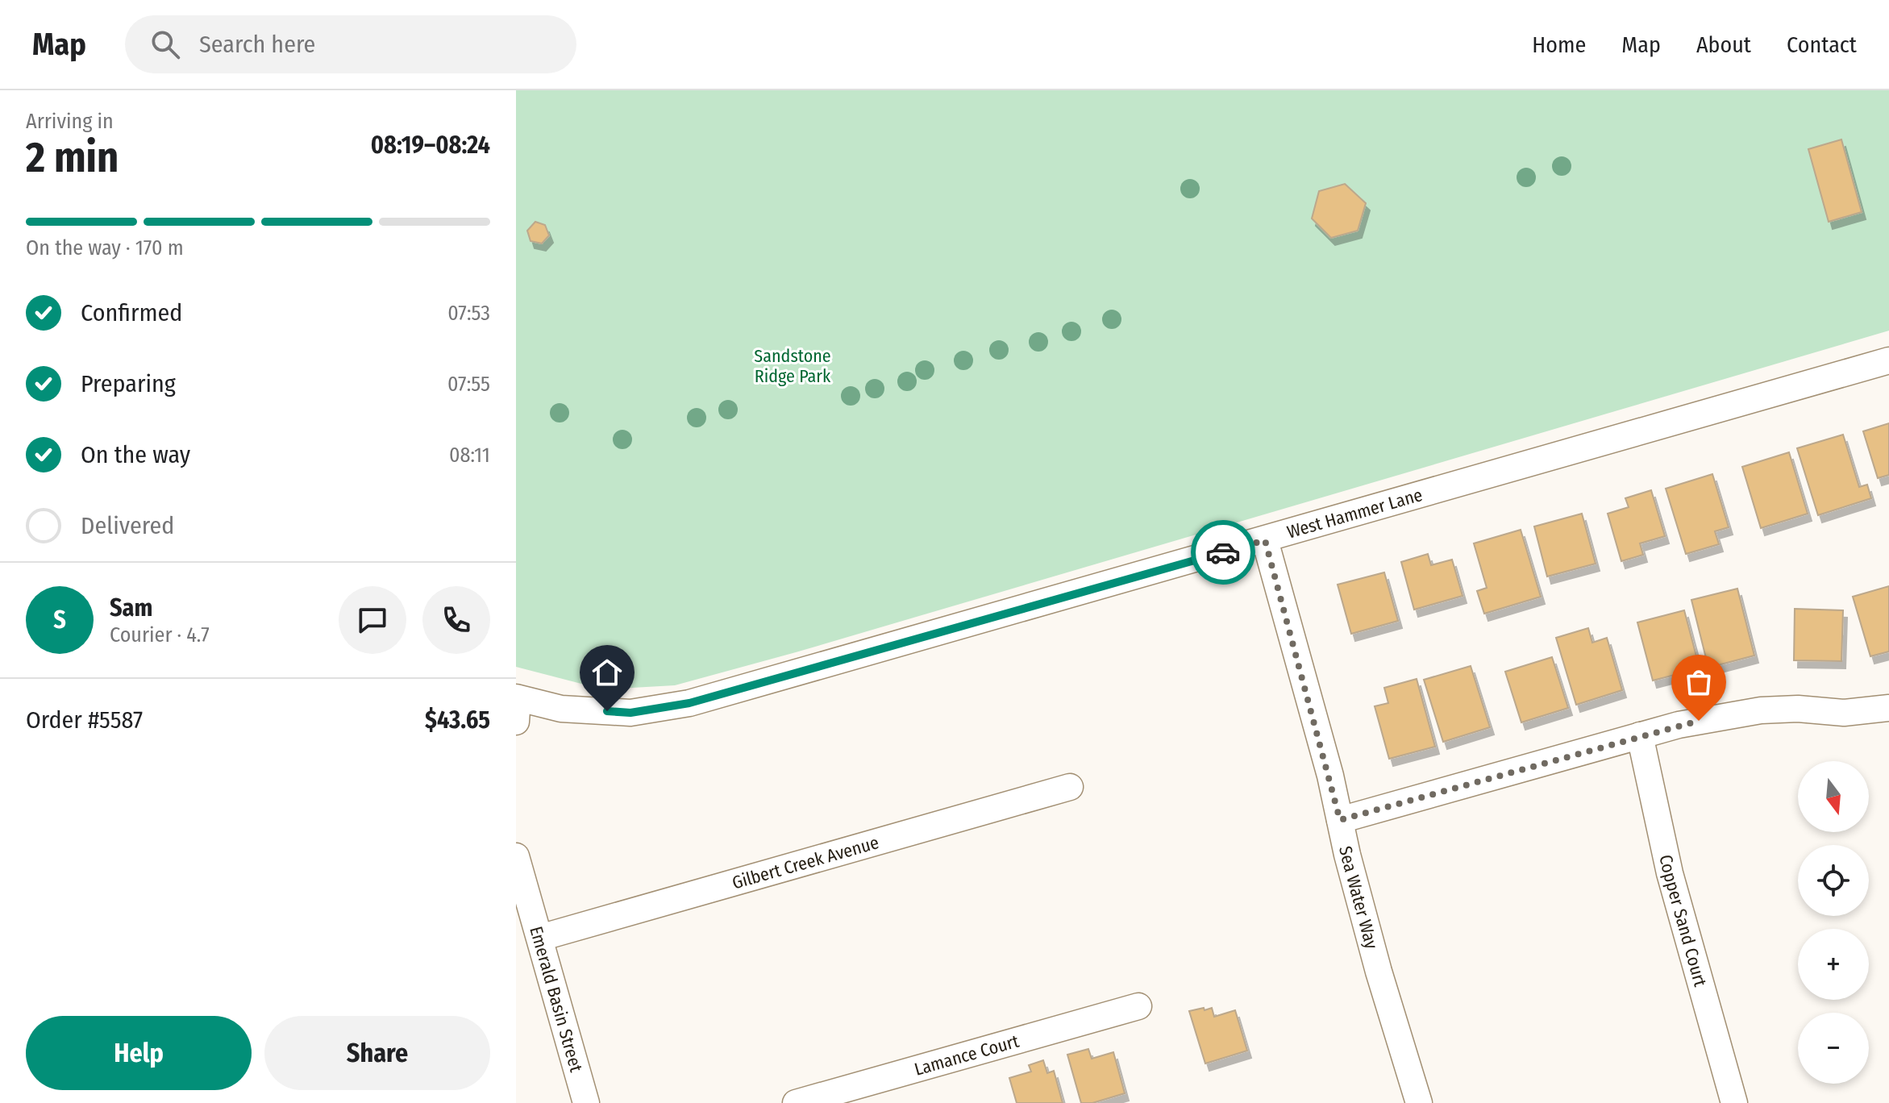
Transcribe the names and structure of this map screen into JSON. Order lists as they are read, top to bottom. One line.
{"streets":{"street":["West Hammer Lane","Gilbert Creek Avenue","Sea Water Way","Copper Sand Court","Emerald Basin Street","Lamance Court"]},"crossings":[["West Hammer Lane","Sea Water Way"],["Gilbert Creek Avenue","Emerald Basin Street"]],"parks":["Sandstone Ridge Park"],"north":"bottom","page":{"header":"Map","search":"Search here","nav":["Home","Map","About","Contact"],"heading":["2 min","Arriving in","08:19–08:24"],"panel":["Sam","Courier · 4.7","Order #5587","$43.65"],"bar":"On the way · 170 m","list":[["Confirmed","07:53"],["Preparing","07:55"],["On the way","08:11"],"Delivered"],"round":"S","map_buttons":["+","−"],"buttons":["Help","Share"]}}
